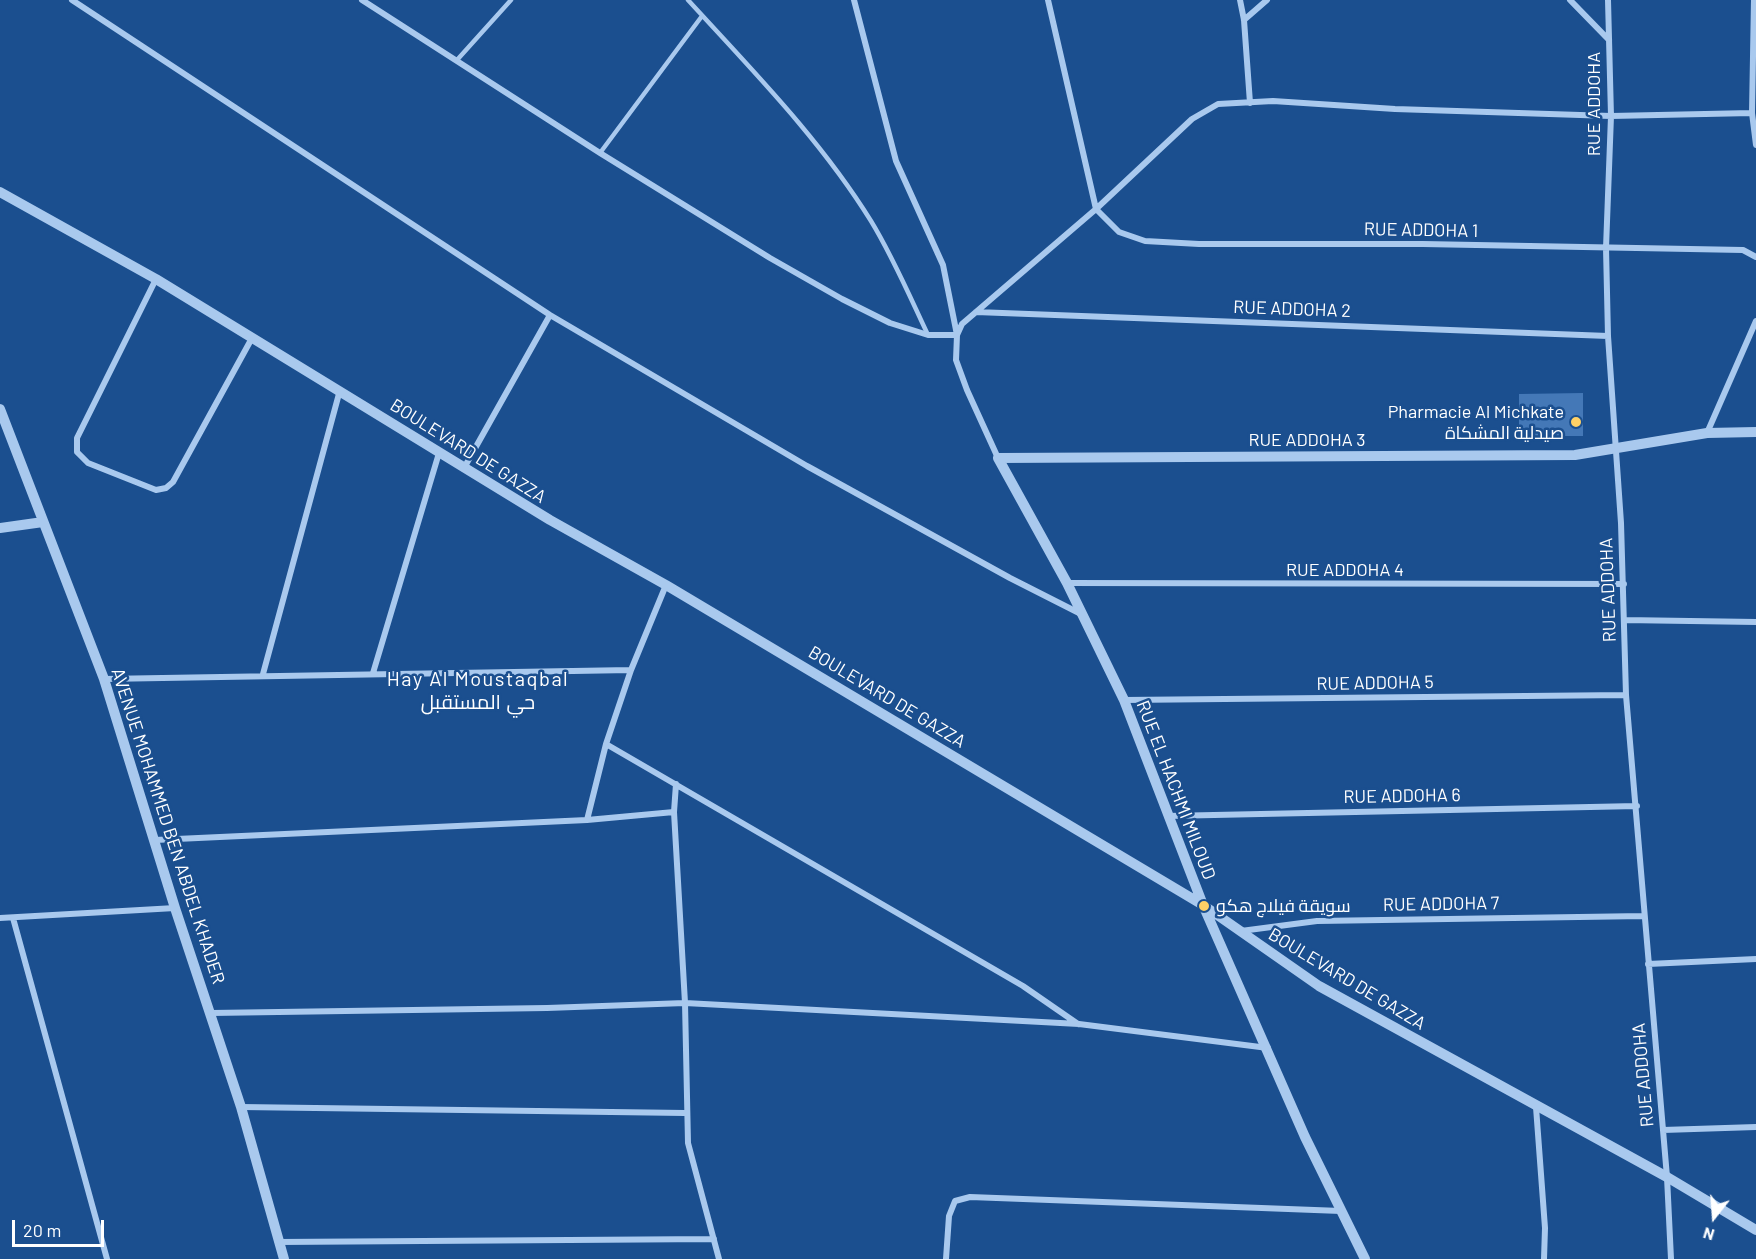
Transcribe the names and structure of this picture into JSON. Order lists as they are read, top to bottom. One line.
{"streets":{"street":["RUE ADDOHA","RUE ADDOHA 1","RUE ADDOHA 2","RUE ADDOHA 3","BOULEVARD DE GAZZA","RUE ADDOHA 4","RUE ADDOHA 5","RUE EL HACHMI MILOUD","RUE ADDOHA 6","AVENUE MOHAMMED BEN ABDEL KHADER","RUE ADDOHA 7"]},"crossings":[["RUE ADDOHA","RUE ADDOHA 1"],["RUE ADDOHA","RUE ADDOHA 2"],["RUE ADDOHA","RUE ADDOHA 3"],["RUE ADDOHA","BOULEVARD DE GAZZA"],["RUE ADDOHA","RUE ADDOHA 4"],["RUE ADDOHA","RUE ADDOHA 5"],["RUE ADDOHA","RUE ADDOHA 6"],["RUE ADDOHA","RUE ADDOHA 7"],["RUE ADDOHA 3","RUE EL HACHMI MILOUD"],["BOULEVARD DE GAZZA","RUE EL HACHMI MILOUD"],["BOULEVARD DE GAZZA","RUE ADDOHA 7"],["RUE ADDOHA 4","RUE EL HACHMI MILOUD"],["RUE ADDOHA 5","RUE EL HACHMI MILOUD"],["RUE EL HACHMI MILOUD","RUE ADDOHA 6"]],"districts":["Hay Al Moustaqbal حي المستقبل"],"places":["Pharmacie Al Michkate صيدلية المشكاة","سويقة فيلاج هكو"],"scale_bar":"20 m","north":"bottom"}
